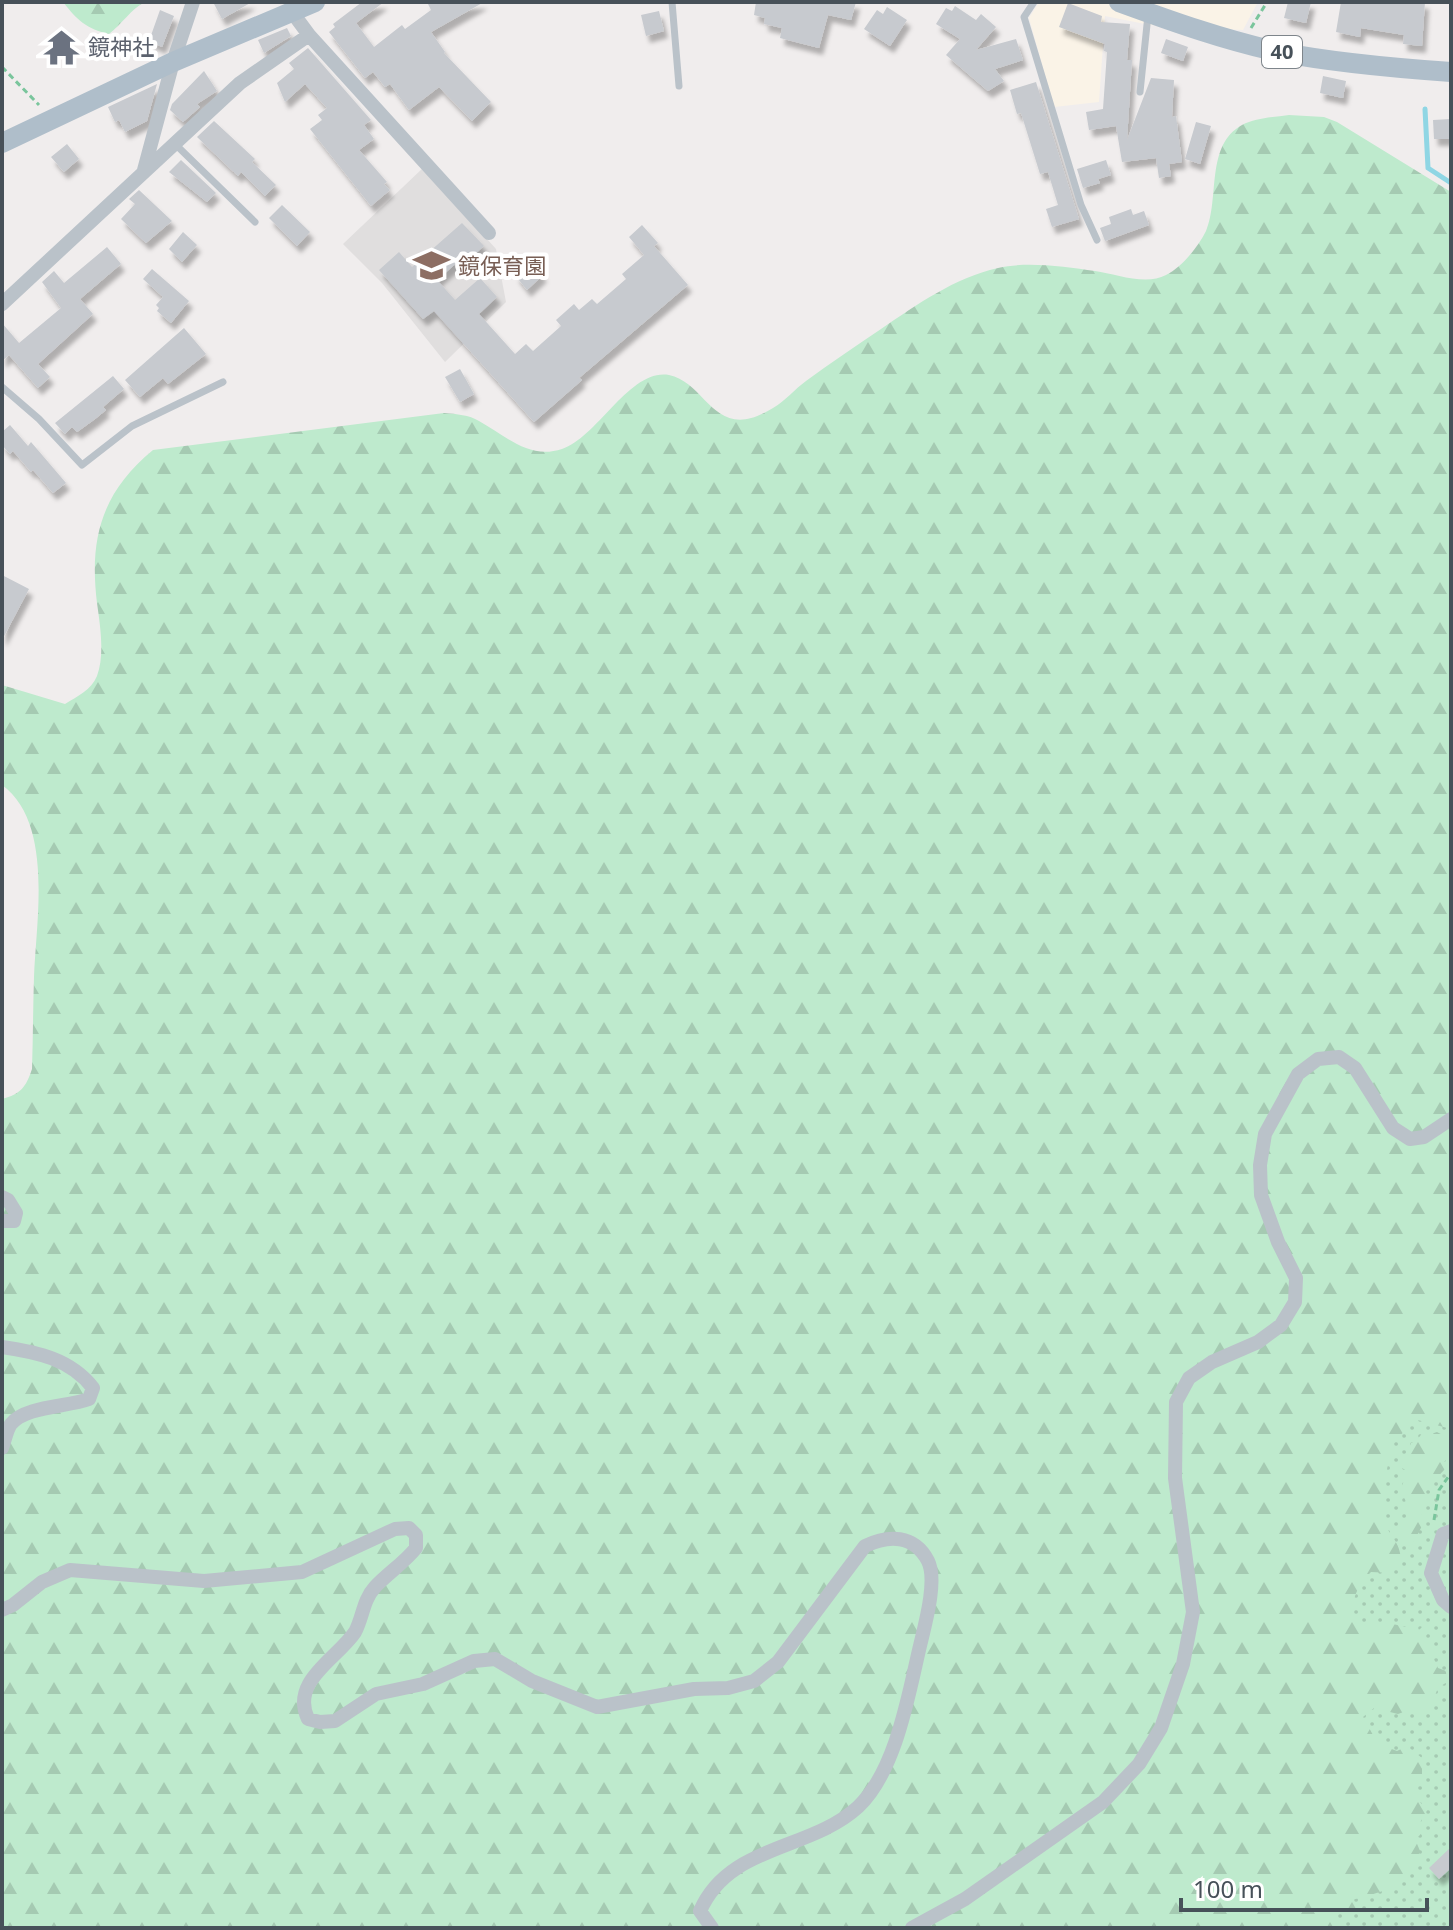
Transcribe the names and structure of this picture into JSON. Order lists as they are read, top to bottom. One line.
{"streets":{"main road":["40"]},"places":{"temple":["鏡神社"],"school or university":["鏡保育園"]},"scale_bar":"100 m"}
